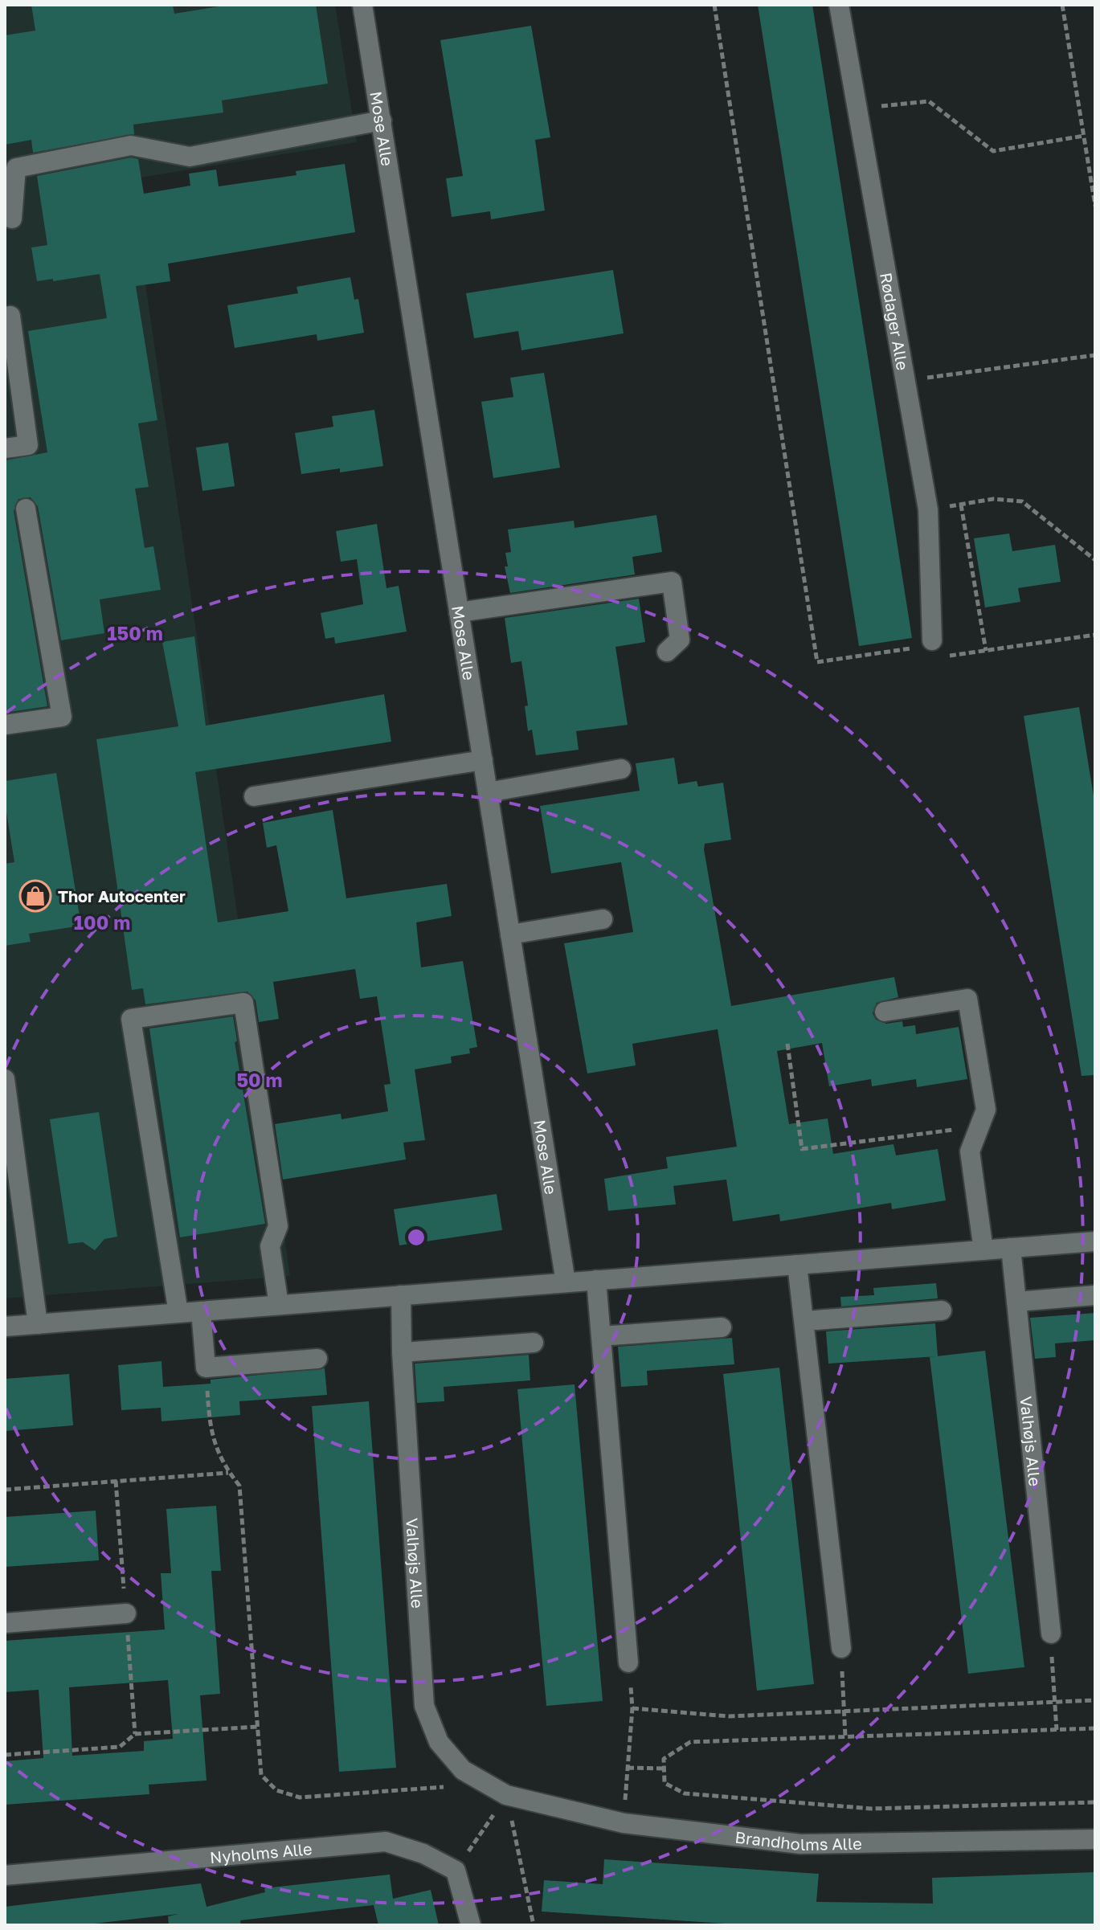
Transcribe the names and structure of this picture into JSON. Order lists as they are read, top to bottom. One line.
{"streets":{"street":["Mose Alle","Rødager Alle","Valhøjs Alle","Brandholms Alle","Nyholms Alle"]},"crossings":[["Valhøjs Alle","Brandholms Alle"]],"places":{"shop":["Thor Autocenter"]},"rings":["150 m","100 m","50 m"]}
